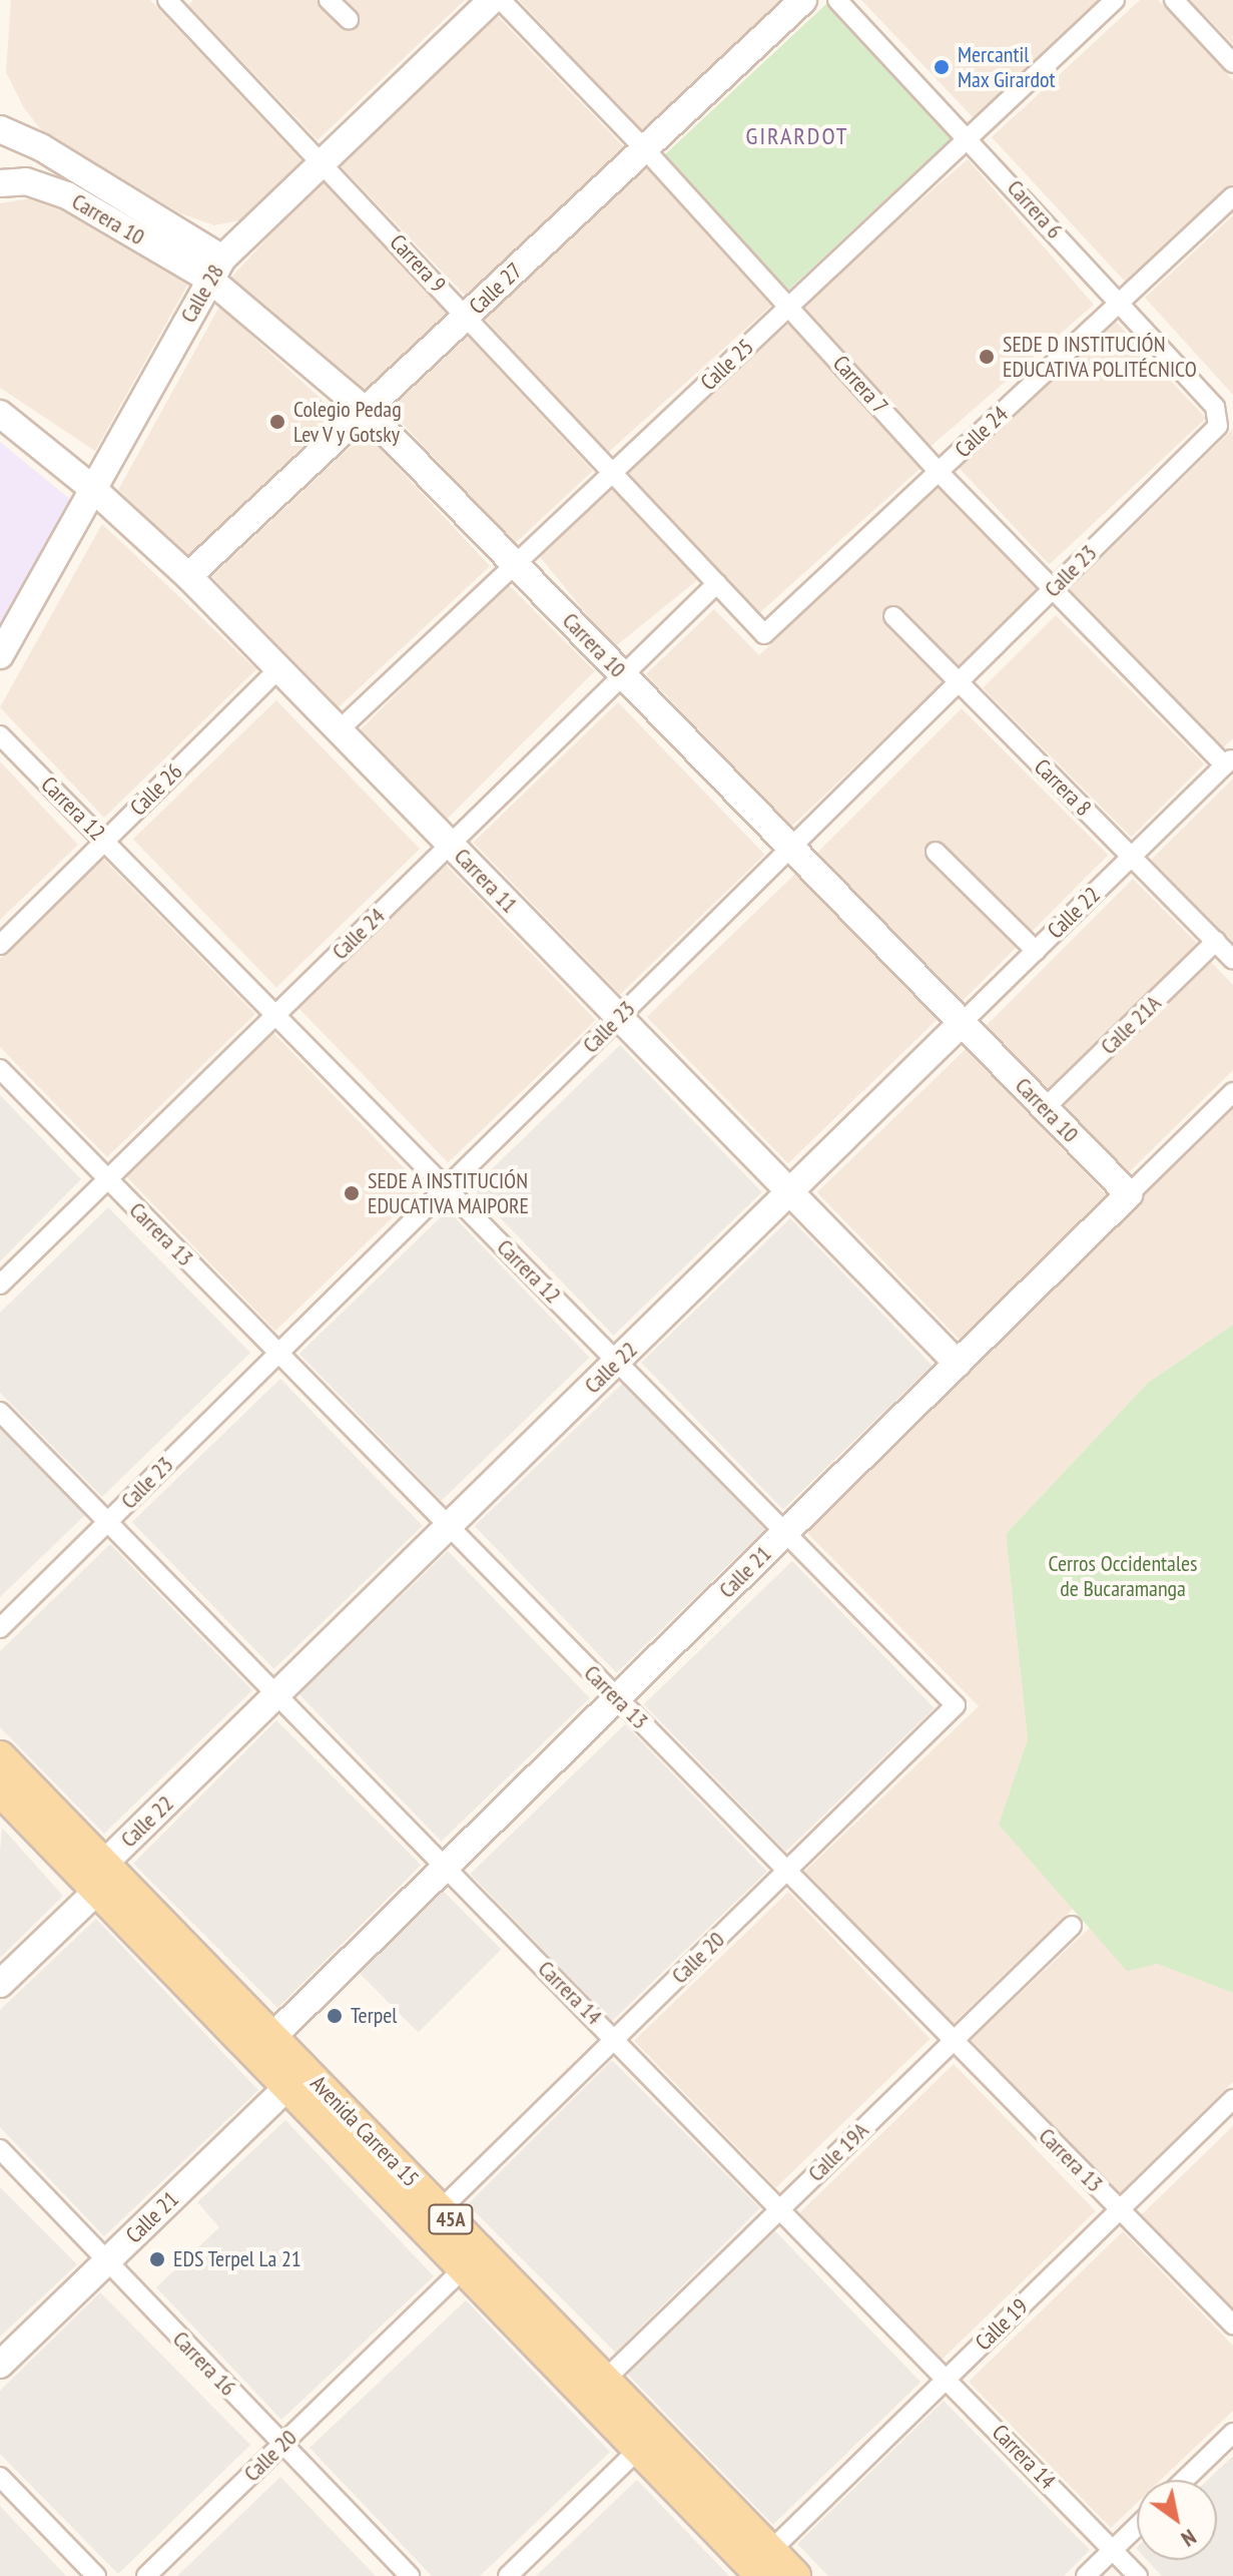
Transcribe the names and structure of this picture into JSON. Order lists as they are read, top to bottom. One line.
{"streets":{"main road":["Avenida Carrera 15","45A"],"street":["Carrera 6","Carrera 10","Carrera 9","Calle 27","Calle 28","Calle 25","Carrera 7","Calle 24","Calle 23","Carrera 8","Calle 26","Carrera 12","Carrera 11","Calle 22","Calle 21A","Carrera 13","Calle 21","Calle 20","Carrera 14","Calle 19A","Calle 19","Carrera 16"]},"crossings":[["Carrera 6","Calle 25"],["Carrera 6","Calle 24"],["Carrera 6","Calle 23"],["Carrera 10","Calle 27"],["Carrera 10","Calle 28"],["Carrera 10","Calle 25"],["Carrera 10","Calle 24"],["Carrera 10","Calle 23"],["Carrera 10","Calle 22"],["Carrera 10","Calle 21A"],["Carrera 10","Calle 21"],["Carrera 9","Calle 27"],["Carrera 9","Calle 28"],["Carrera 9","Calle 25"],["Carrera 9","Calle 24"],["Calle 27","Carrera 7"],["Calle 27","Carrera 11"],["Calle 28","Carrera 11"],["Calle 25","Carrera 7"],["Calle 25","Carrera 11"],["Carrera 7","Calle 24"],["Carrera 7","Calle 23"],["Carrera 7","Calle 22"],["Calle 24","Carrera 12"],["Calle 24","Carrera 11"],["Calle 24","Carrera 13"],["Calle 23","Carrera 8"],["Calle 23","Carrera 12"],["Calle 23","Carrera 11"],["Calle 23","Carrera 13"],["Calle 23","Carrera 14"],["Carrera 8","Calle 22"],["Carrera 8","Calle 21A"],["Calle 26","Carrera 12"],["Calle 26","Carrera 11"],["Carrera 12","Calle 22"],["Carrera 12","Calle 21"],["Carrera 12","Calle 20"],["Carrera 11","Calle 22"],["Carrera 11","Calle 21"],["Calle 22","Carrera 13"],["Calle 22","Carrera 14"],["Calle 22","Avenida Carrera 15"],["Carrera 13","Calle 21"],["Carrera 13","Calle 20"],["Carrera 13","Calle 19A"],["Carrera 13","Calle 19"],["Calle 21","Carrera 14"],["Calle 21","Avenida Carrera 15"],["Calle 21","Carrera 16"],["Calle 20","Carrera 14"],["Calle 20","Avenida Carrera 15"],["Calle 20","Carrera 16"],["Carrera 14","Calle 19A"],["Carrera 14","Calle 19"],["Avenida Carrera 15","Calle 19A"],["Avenida Carrera 15","Calle 19"]],"districts":["GIRARDOT"],"parks":["Cerros Occidentales de Bucaramanga"],"places":["Mercantil Max Girardot","SEDE D INSTITUCIÓN EDUCATIVA POLITÉCNICO","Colegio Pedag Lev V y Gotsky","SEDE A INSTITUCIÓN EDUCATIVA MAIPORE","Terpel","EDS Terpel La 21"],"north":"bottom right"}
